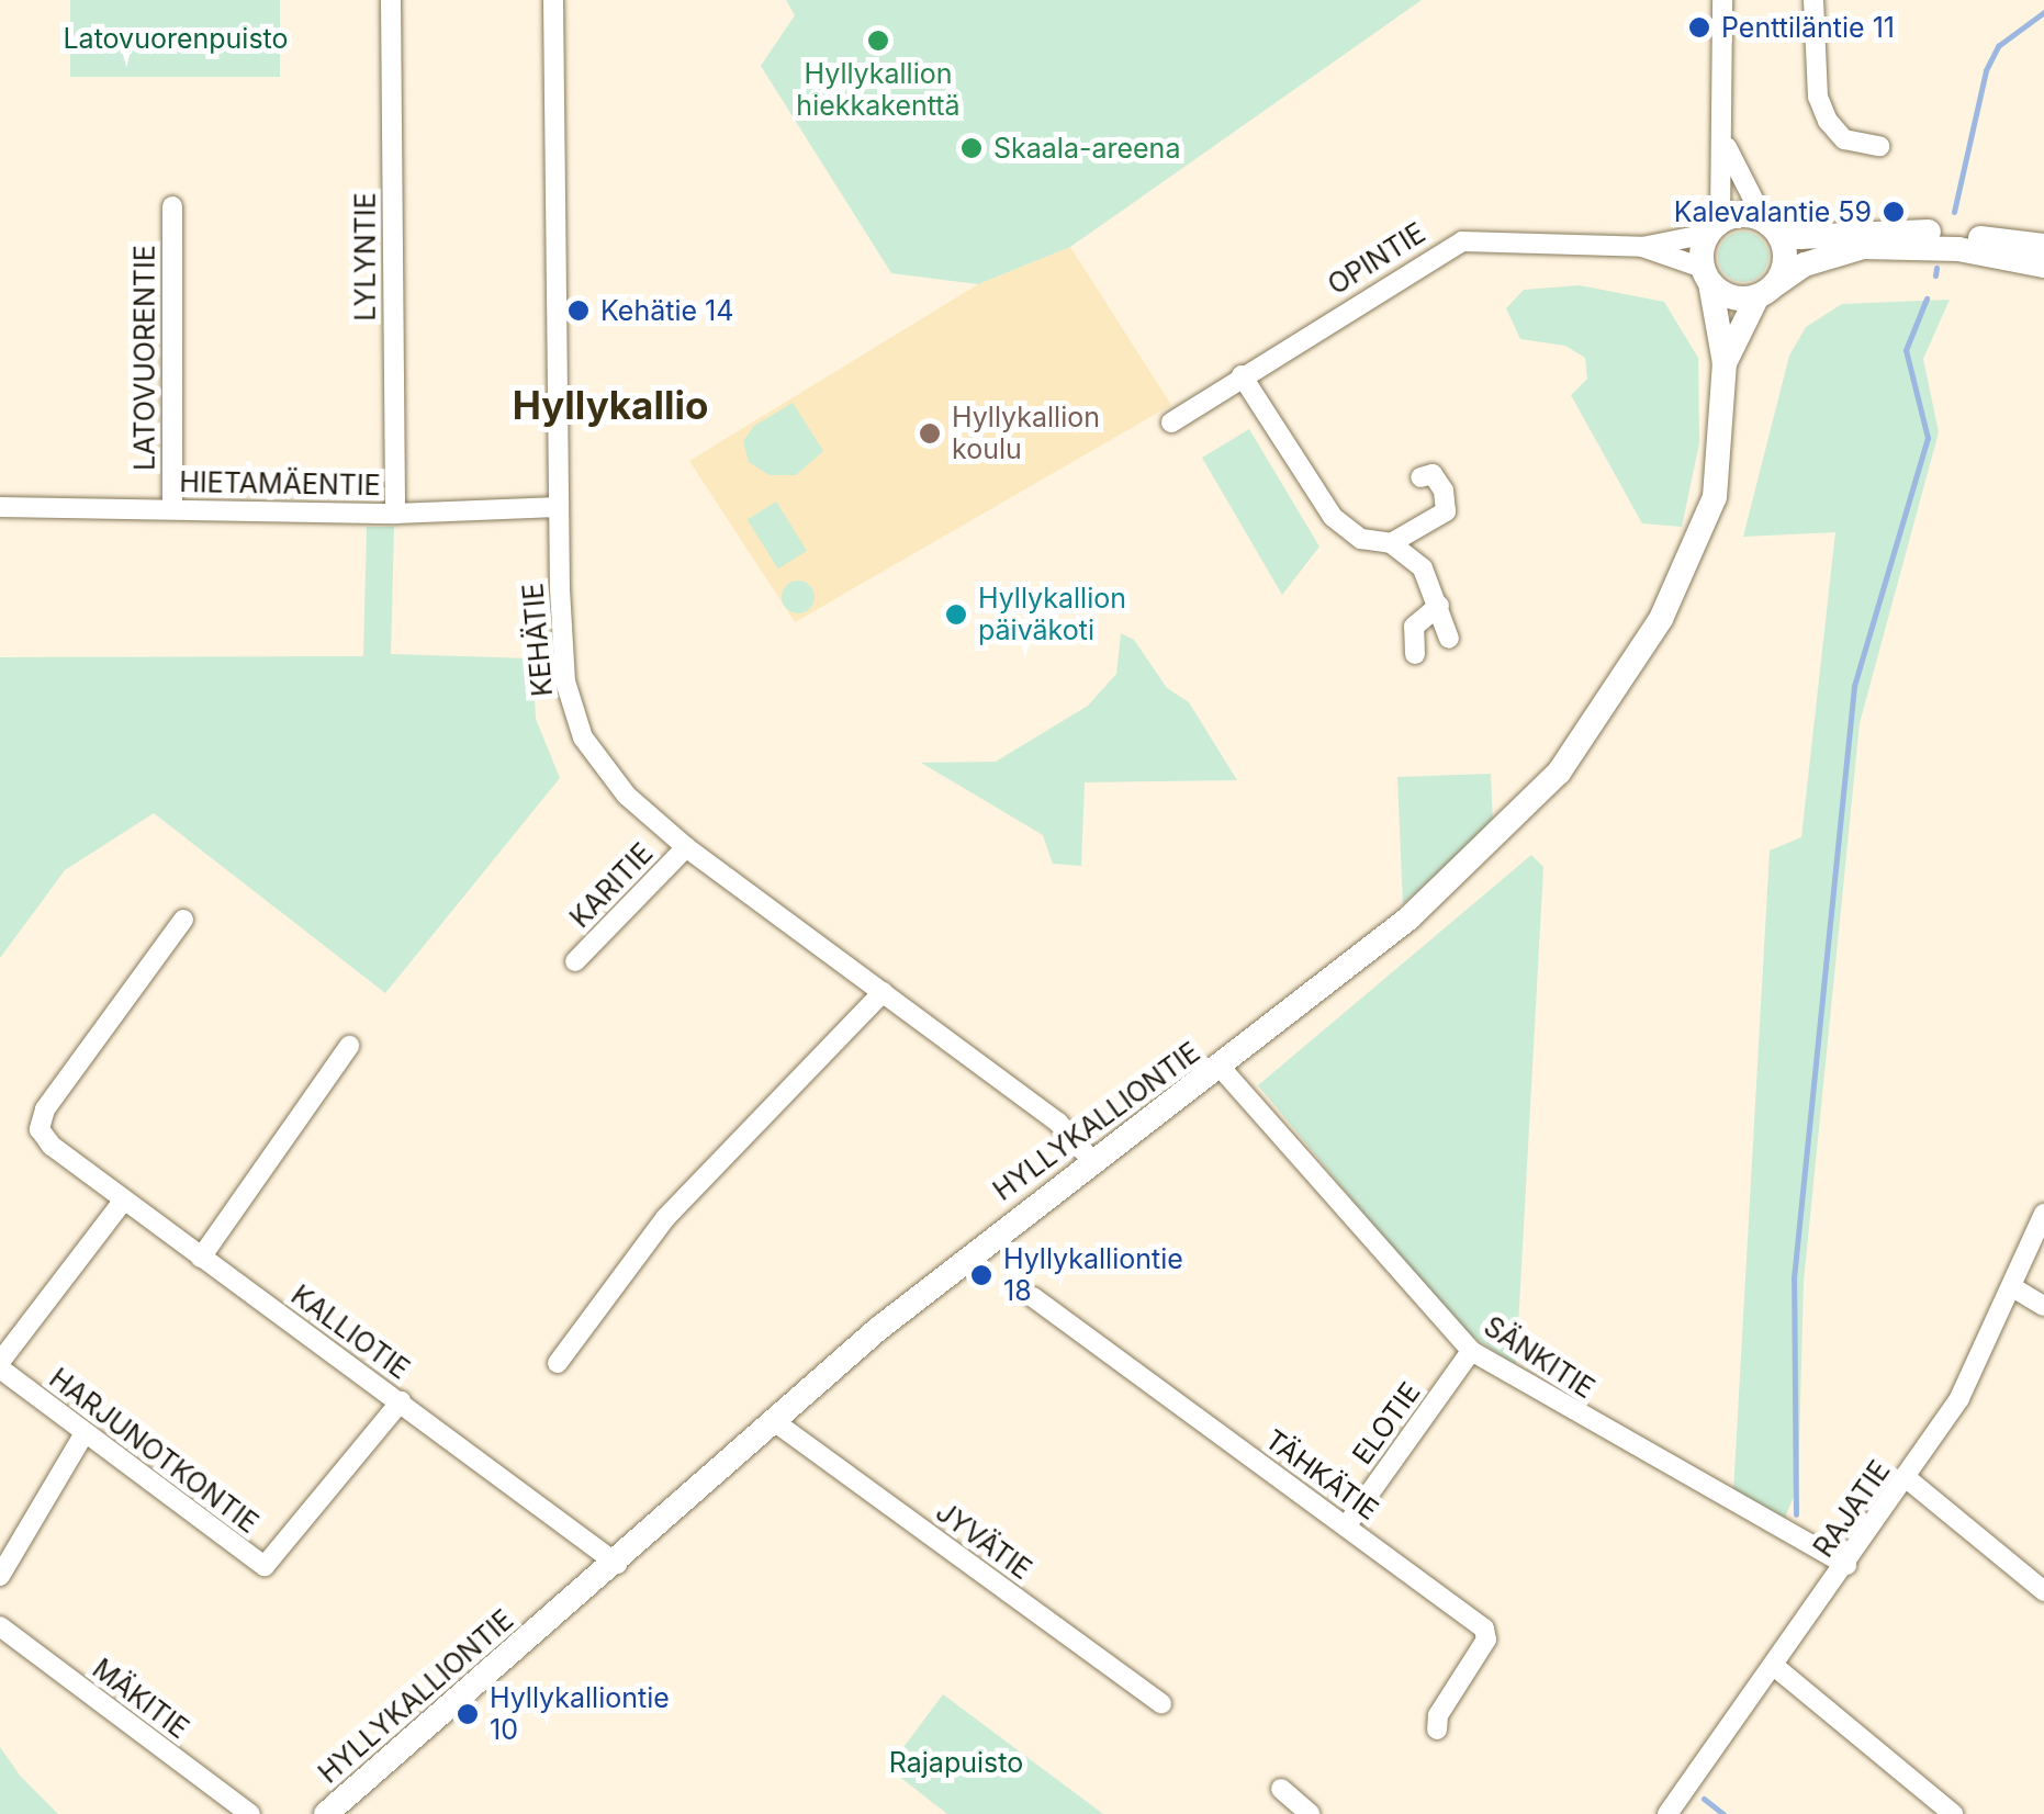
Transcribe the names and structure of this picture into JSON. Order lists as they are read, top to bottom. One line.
{"streets":{"main road":["HYLLYKALLIONTIE"],"street":["LYLYNTIE","OPINTIE","LATOVUORENTIE","HIETAMÄENTIE","KEHÄTIE","KARITIE","KALLIOTIE","SÄNKITIE","ELOTIE","HARJUNOTKONTIE","TÄHKÄTIE","RAJATIE","JYVÄTIE","MÄKITIE"]},"crossings":[["LYLYNTIE","HIETAMÄENTIE"],["OPINTIE","HYLLYKALLIONTIE"],["LATOVUORENTIE","HIETAMÄENTIE"],["HIETAMÄENTIE","KEHÄTIE"],["KEHÄTIE","KARITIE"],["KEHÄTIE","HYLLYKALLIONTIE"],["HYLLYKALLIONTIE","KALLIOTIE"],["HYLLYKALLIONTIE","SÄNKITIE"],["HYLLYKALLIONTIE","JYVÄTIE"],["KALLIOTIE","HARJUNOTKONTIE"],["SÄNKITIE","ELOTIE"],["SÄNKITIE","RAJATIE"],["ELOTIE","TÄHKÄTIE"]],"districts":["Hyllykallio"],"parks":["Latovuorenpuisto","Rajapuisto"],"places":["Penttiläntie 11","Hyllykallion hiekkakenttä","Skaala-areena","Kalevalantie 59","Kehätie 14","Hyllykallion koulu","Hyllykallion päiväkoti","Hyllykalliontie 18","Hyllykalliontie 10"]}
